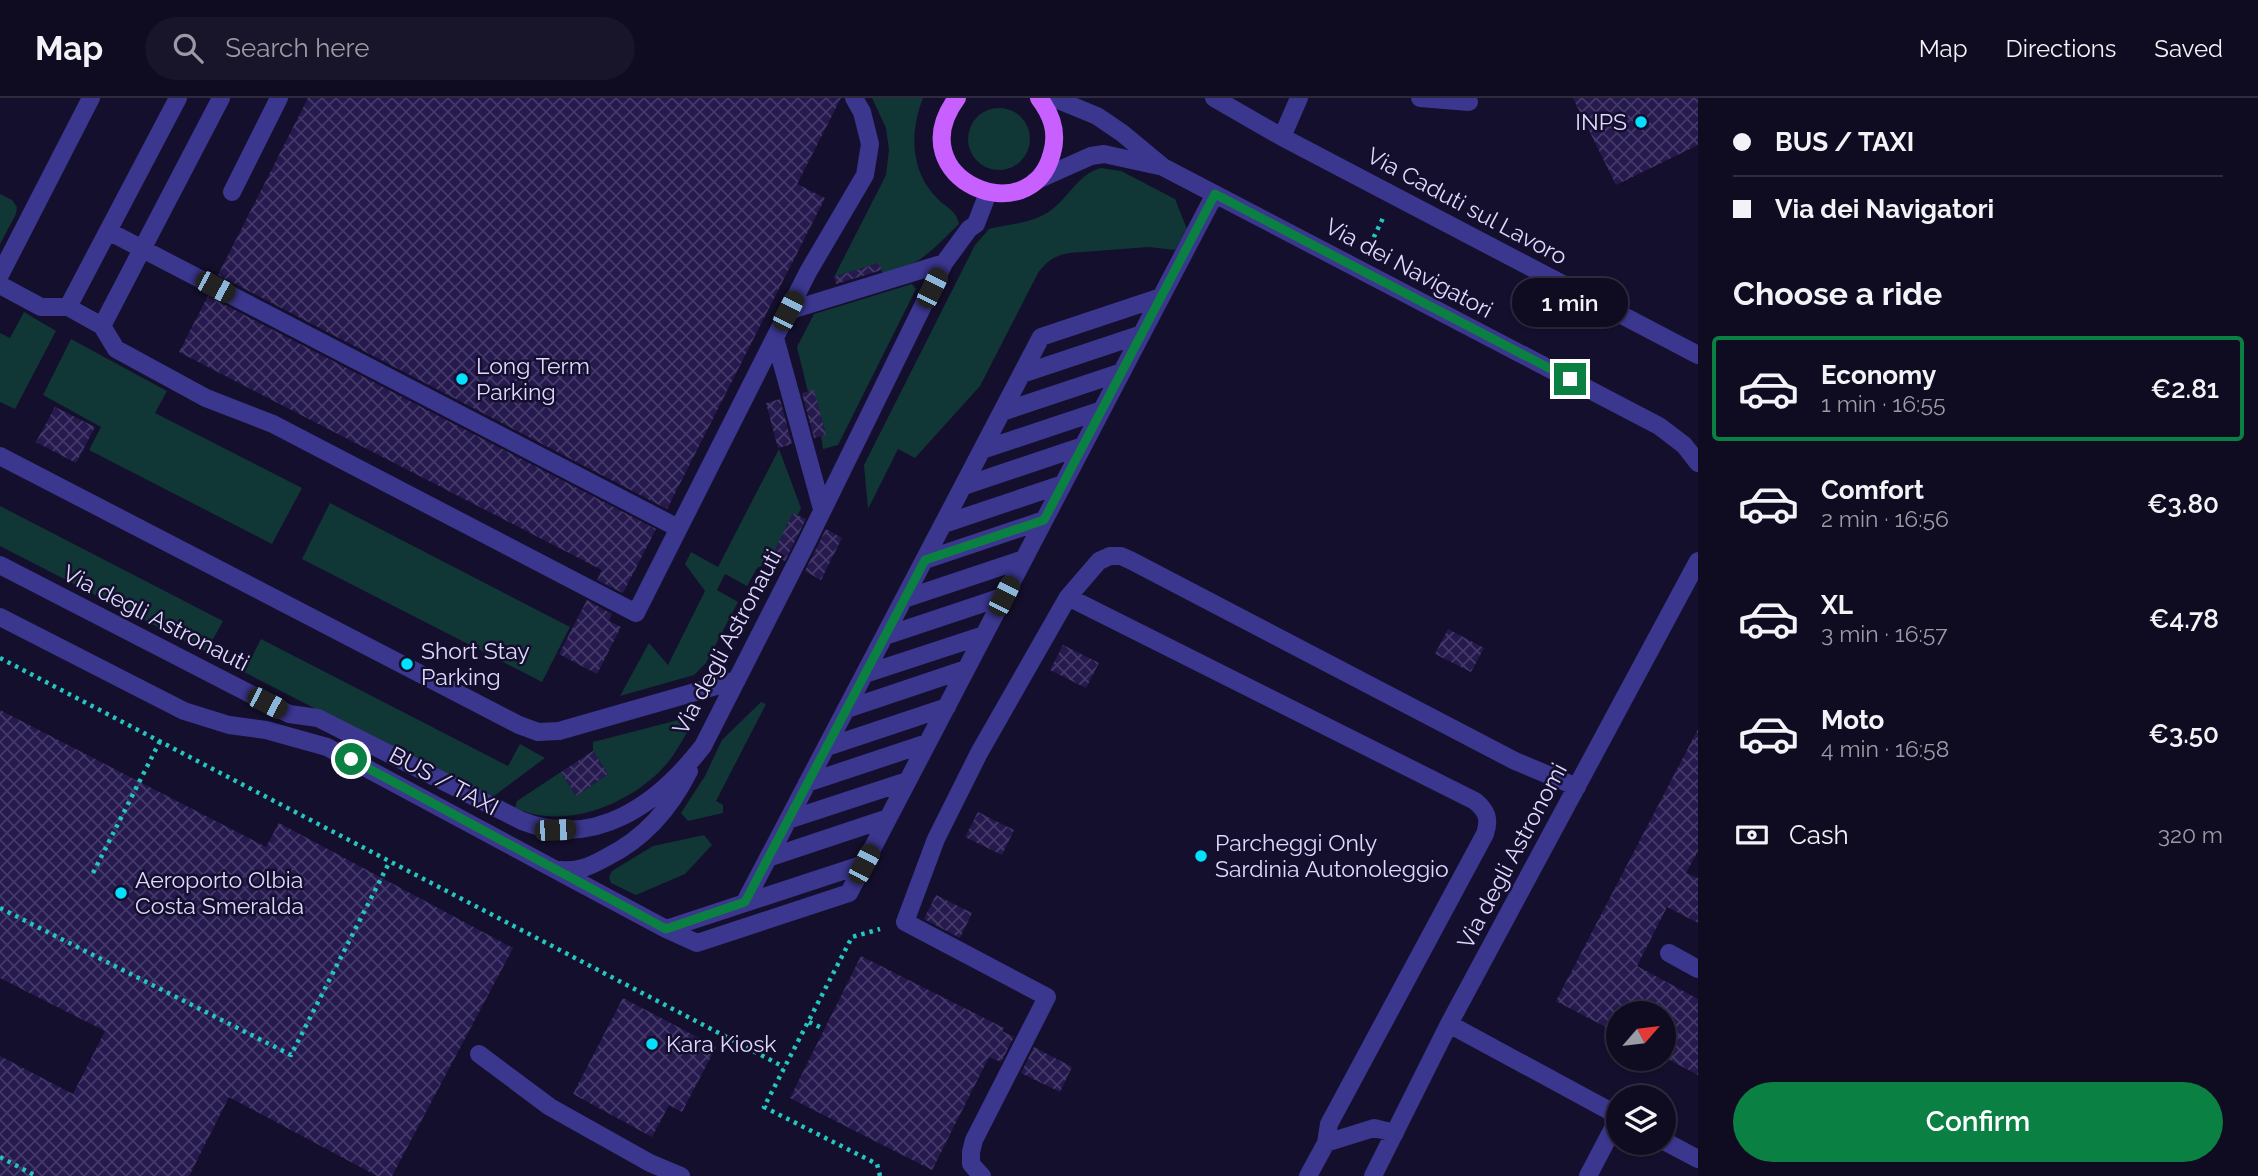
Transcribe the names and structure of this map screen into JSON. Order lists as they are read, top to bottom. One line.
{"streets":{"street":["Via Caduti sul Lavoro","Via dei Navigatori","Via degli Astronauti","BUS / TAXI","Via degli Astronomi"]},"crossings":[["Via dei Navigatori","BUS / TAXI"]],"places":["INPS","Long Term Parking","Short Stay Parking","Parcheggi Only Sardinia Autonoleggio","Aeroporto Olbia Costa Smeralda","Kara Kiosk"],"north":"top right","page":{"header":"Map","search":"Search here","nav":["Map","Directions","Saved"],"banner":["BUS / TAXI","Via dei Navigatori"],"heading":"Choose a ride","bubble":"1 min","list":[{"name":"Economy","note":"1 min · 16:55","value":"€2.81"},{"name":"Comfort","note":"2 min · 16:56","value":"€3.80"},{"name":"XL","note":"3 min · 16:57","value":"€4.78"},{"name":"Moto","note":"4 min · 16:58","value":"€3.50"}],"pay":["Cash","320 m"],"buttons":"Confirm"}}
